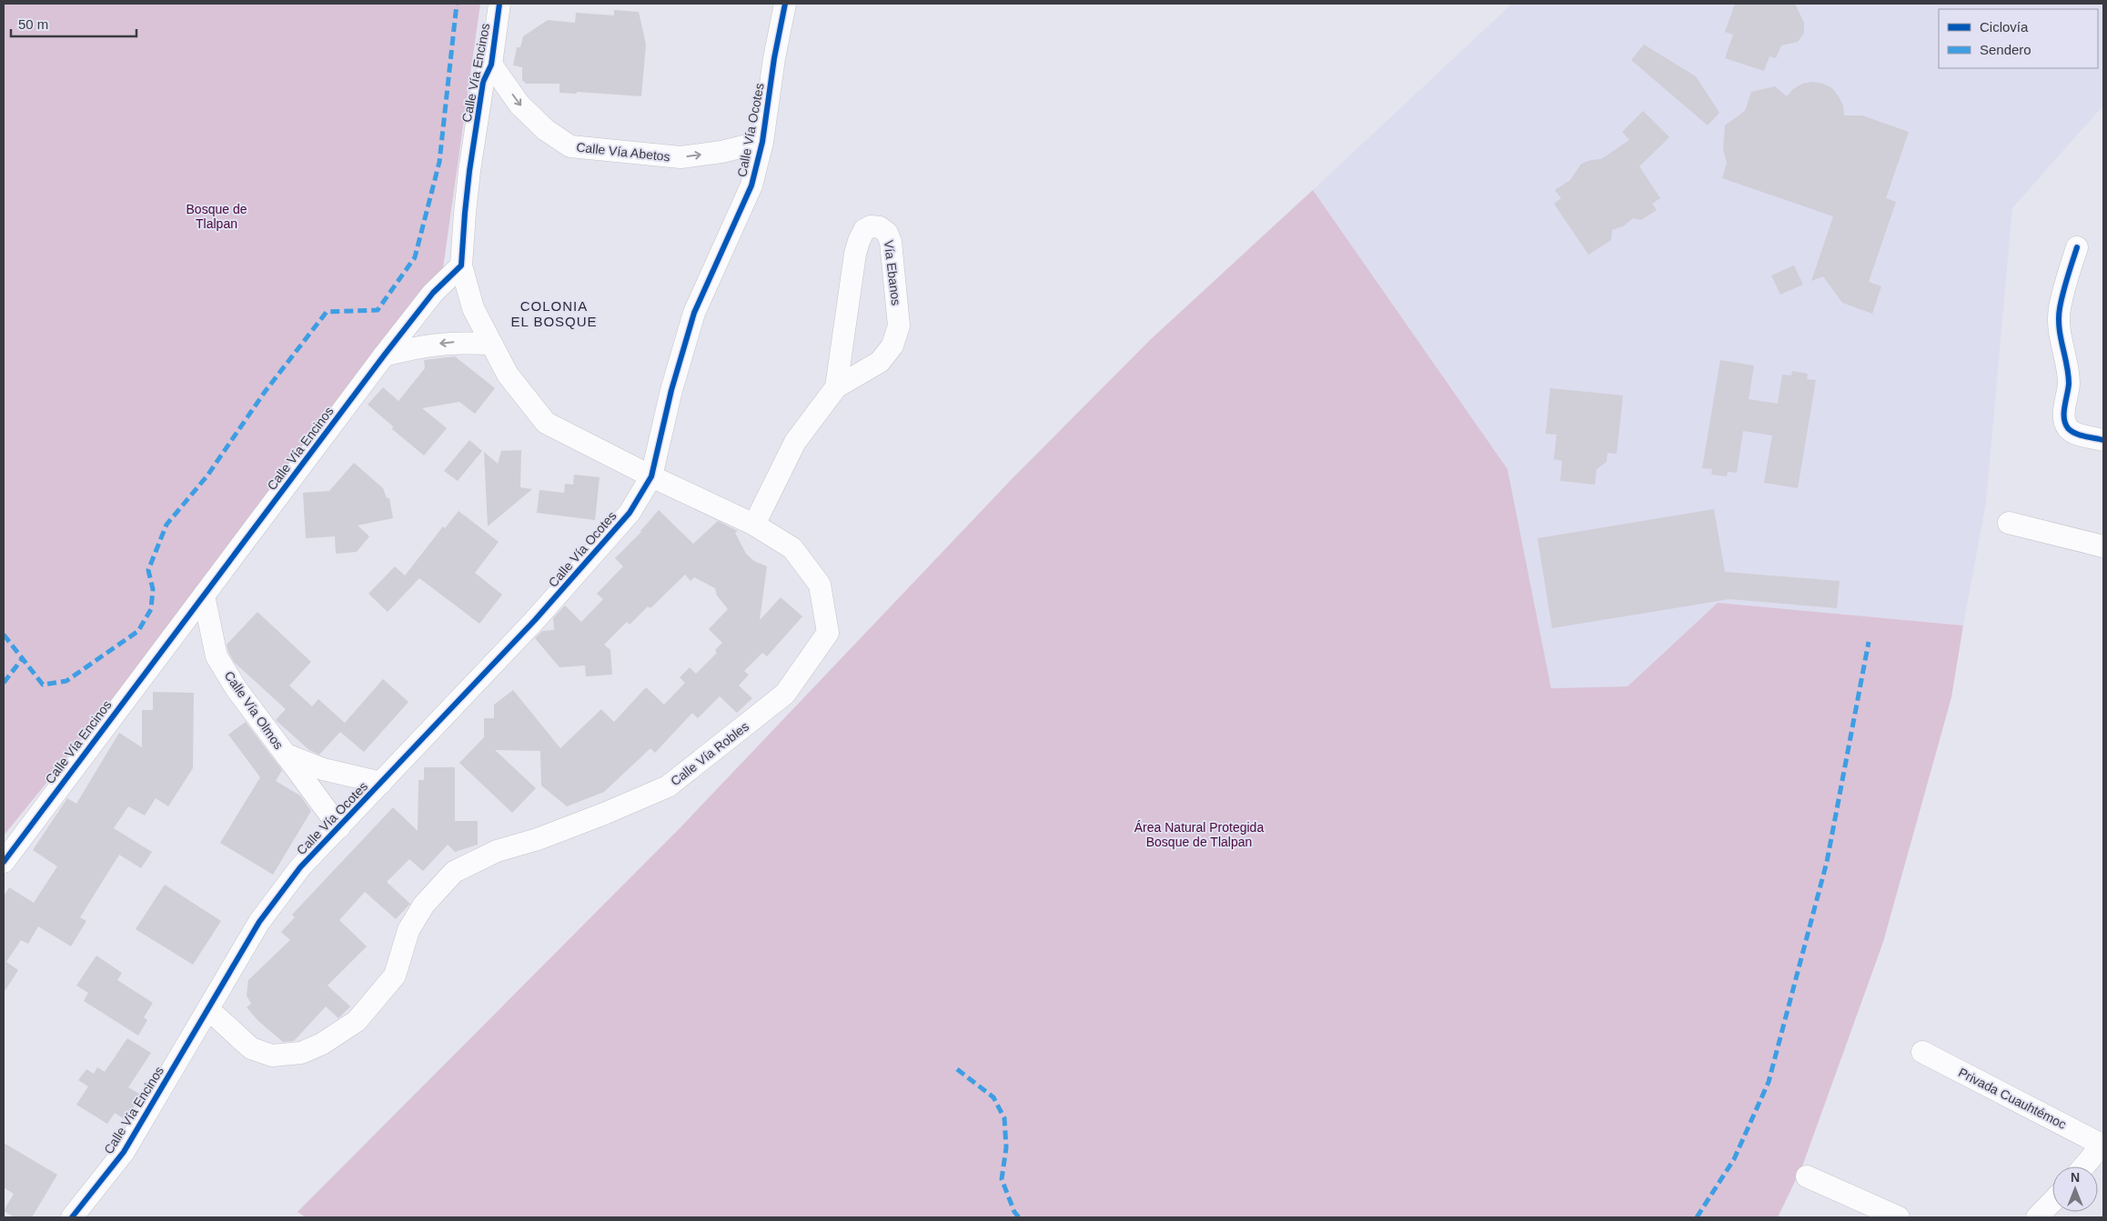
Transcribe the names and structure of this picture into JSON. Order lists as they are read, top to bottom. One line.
{"streets":{"street":["Calle Vía Encinos","Calle Vía Ocotes","Calle Vía Abetos","Vía Ebanos","Calle Vía Olmos","Calle Vía Robles","Privada Cuauhtémoc"]},"crossings":[["Calle Vía Encinos","Calle Vía Ocotes"],["Calle Vía Encinos","Calle Vía Abetos"],["Calle Vía Encinos","Calle Vía Olmos"],["Calle Vía Encinos","Calle Vía Robles"],["Calle Vía Ocotes","Calle Vía Abetos"],["Calle Vía Ocotes","Calle Vía Olmos"],["Calle Vía Ocotes","Calle Vía Robles"],["Vía Ebanos","Calle Vía Robles"]],"one_way":["Calle Vía Abetos"],"districts":["COLONIA EL BOSQUE"],"parks":["Bosque de Tlalpan","Área Natural Protegida Bosque de Tlalpan"],"legend":["Ciclovía","Sendero"],"scale_bar":"50 m","north":"top"}
